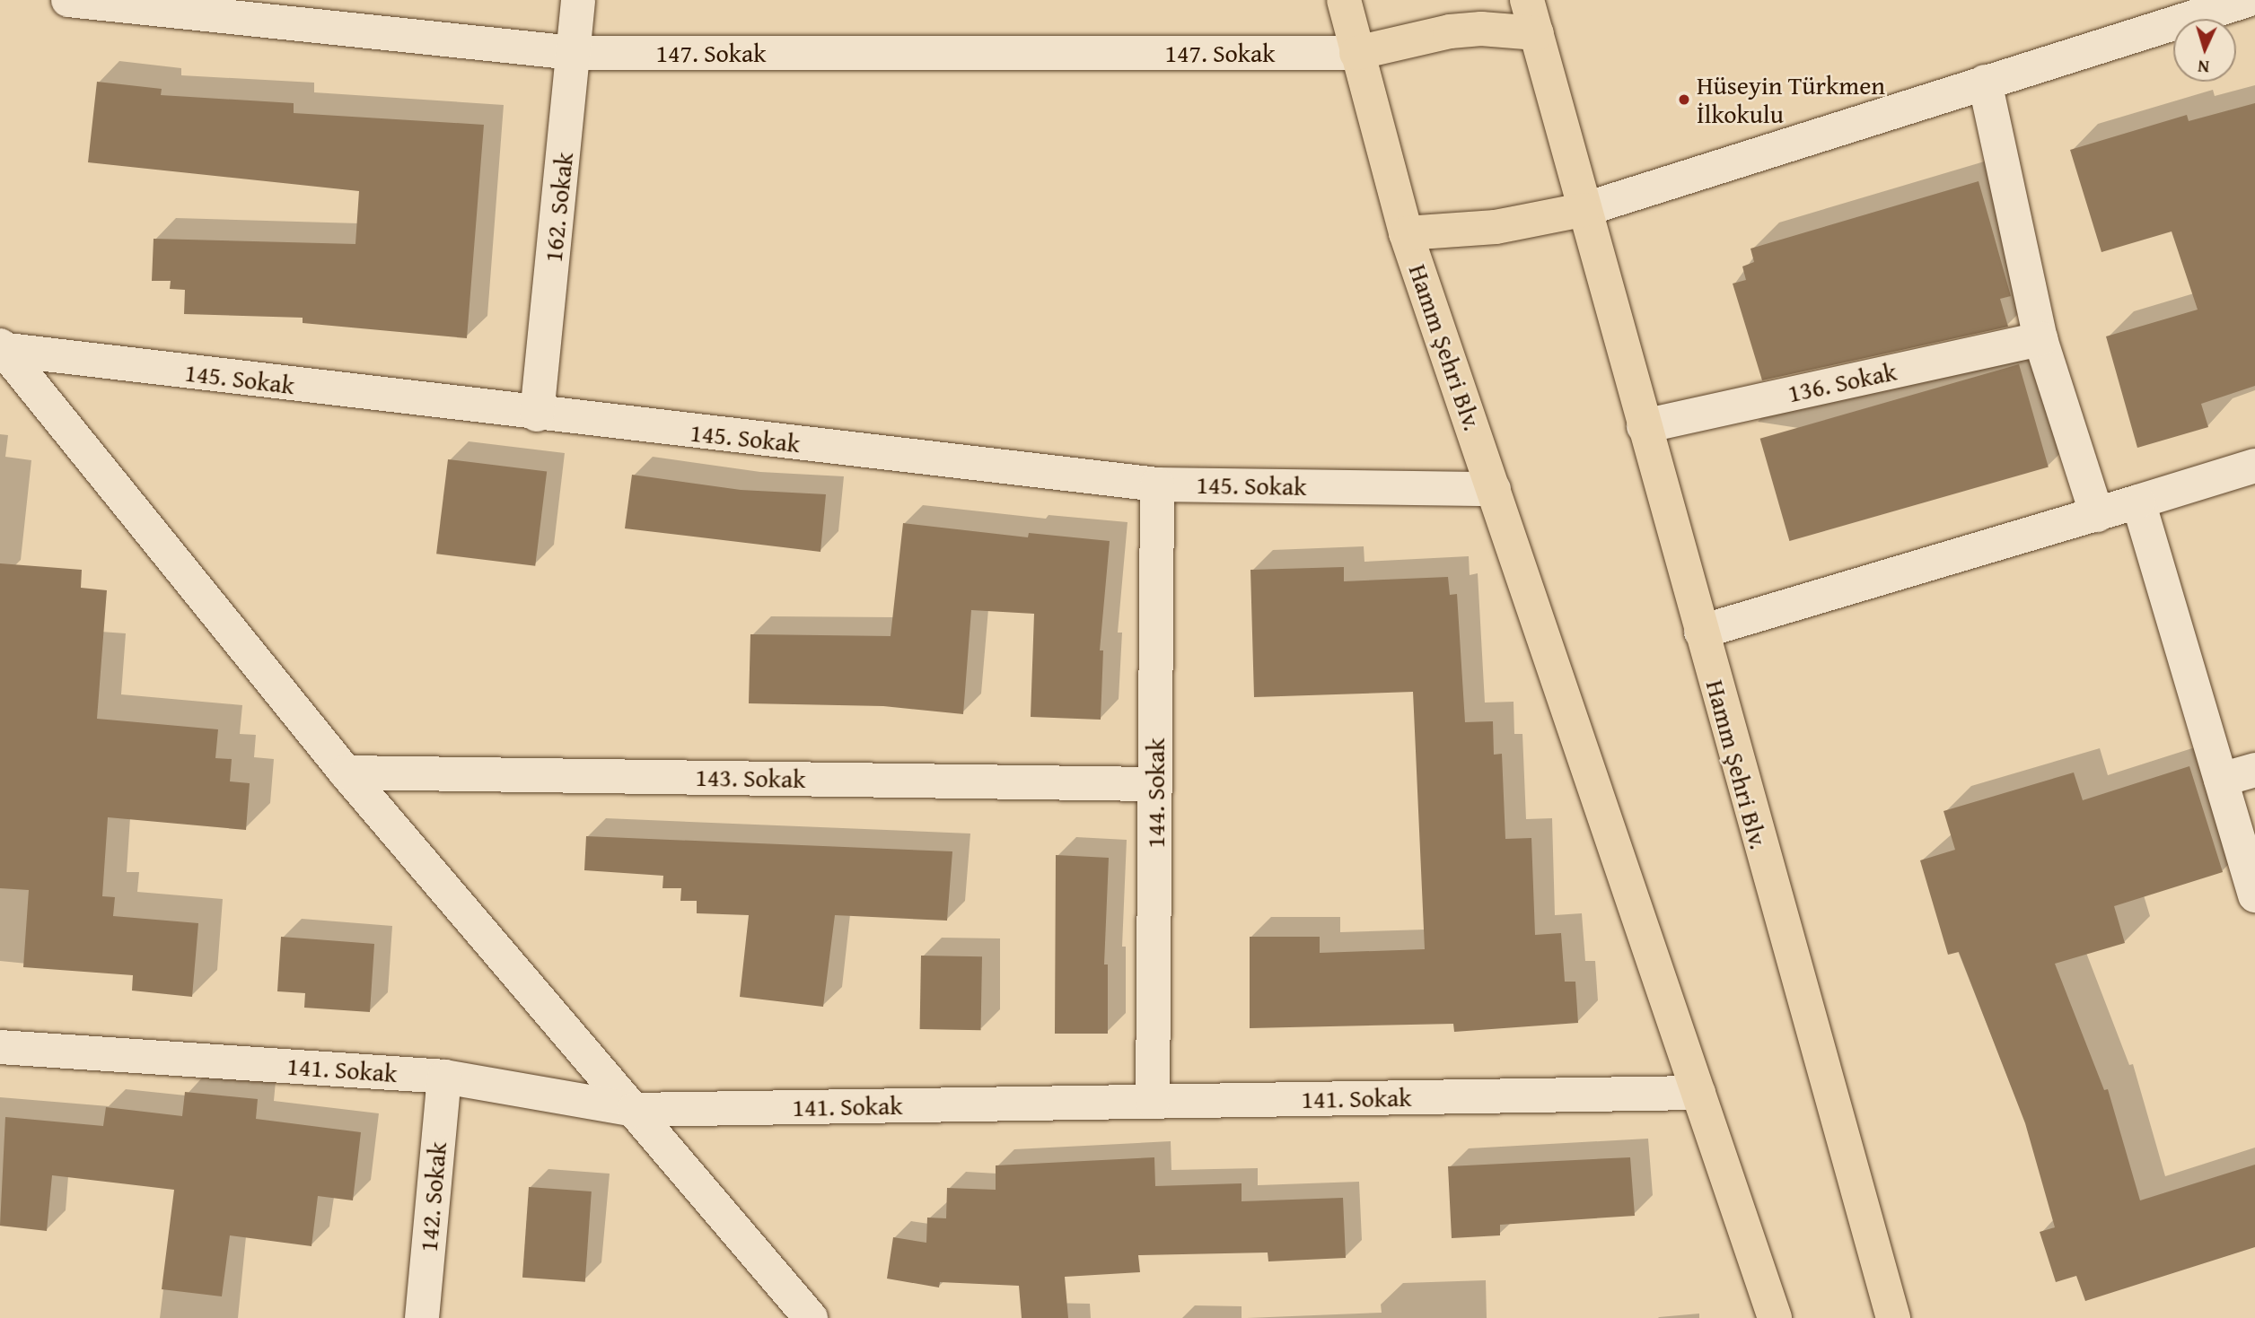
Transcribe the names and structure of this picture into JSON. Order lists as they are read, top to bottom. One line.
{"streets":{"main road":["Hamm Şehri Blv."],"street":["147. Sokak","162. Sokak","145. Sokak","136. Sokak","143. Sokak","144. Sokak","141. Sokak","142. Sokak"]},"crossings":[["147. Sokak","162. Sokak"],["147. Sokak","Hamm Şehri Blv."],["162. Sokak","145. Sokak"],["Hamm Şehri Blv.","145. Sokak"],["Hamm Şehri Blv.","136. Sokak"],["Hamm Şehri Blv.","141. Sokak"],["145. Sokak","144. Sokak"],["143. Sokak","144. Sokak"],["144. Sokak","141. Sokak"],["141. Sokak","142. Sokak"]],"places":["Hüseyin Türkmen İlkokulu"],"north":"bottom"}
